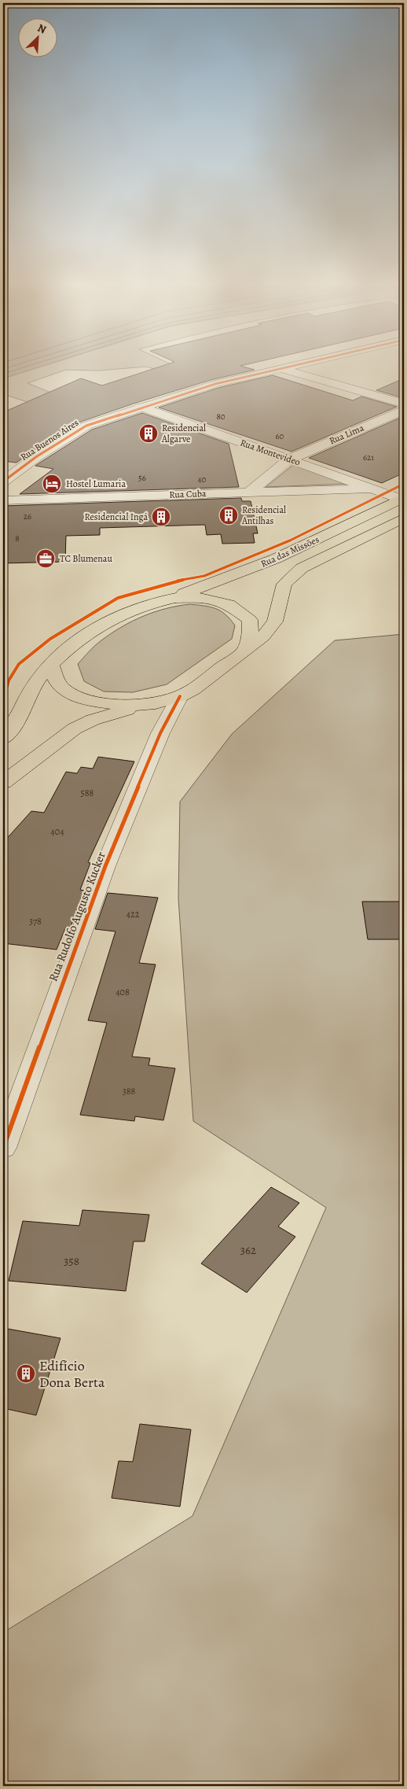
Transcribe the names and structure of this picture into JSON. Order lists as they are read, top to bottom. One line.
{"streets":{"main road":["Rua das Missões"],"street":["Rua Lima","Rua Buenos Aires","Rua Montevideo","Rua Cuba","Rua Rudolfo Augusto Kucker"]},"crossings":[["Rua Lima","Rua Montevideo"],["Rua Lima","Rua Cuba"],["Rua Buenos Aires","Rua Montevideo"],["Rua Montevideo","Rua Cuba"],["Rua Montevideo","Rua das Missões"],["Rua das Missões","Rua Rudolfo Augusto Kucker"]],"places":{"building":["Residencial Algarve","Residencial Antilhas","Residencial Ingá","Edifício Dona Berta"],"hotel":["Hostel Lumaria"],"office":["TC Blumenau"]},"house_numbers":["80","60","621","56","40","26","8","588","404","422","378","408","388","362","358"],"north":"top right"}
